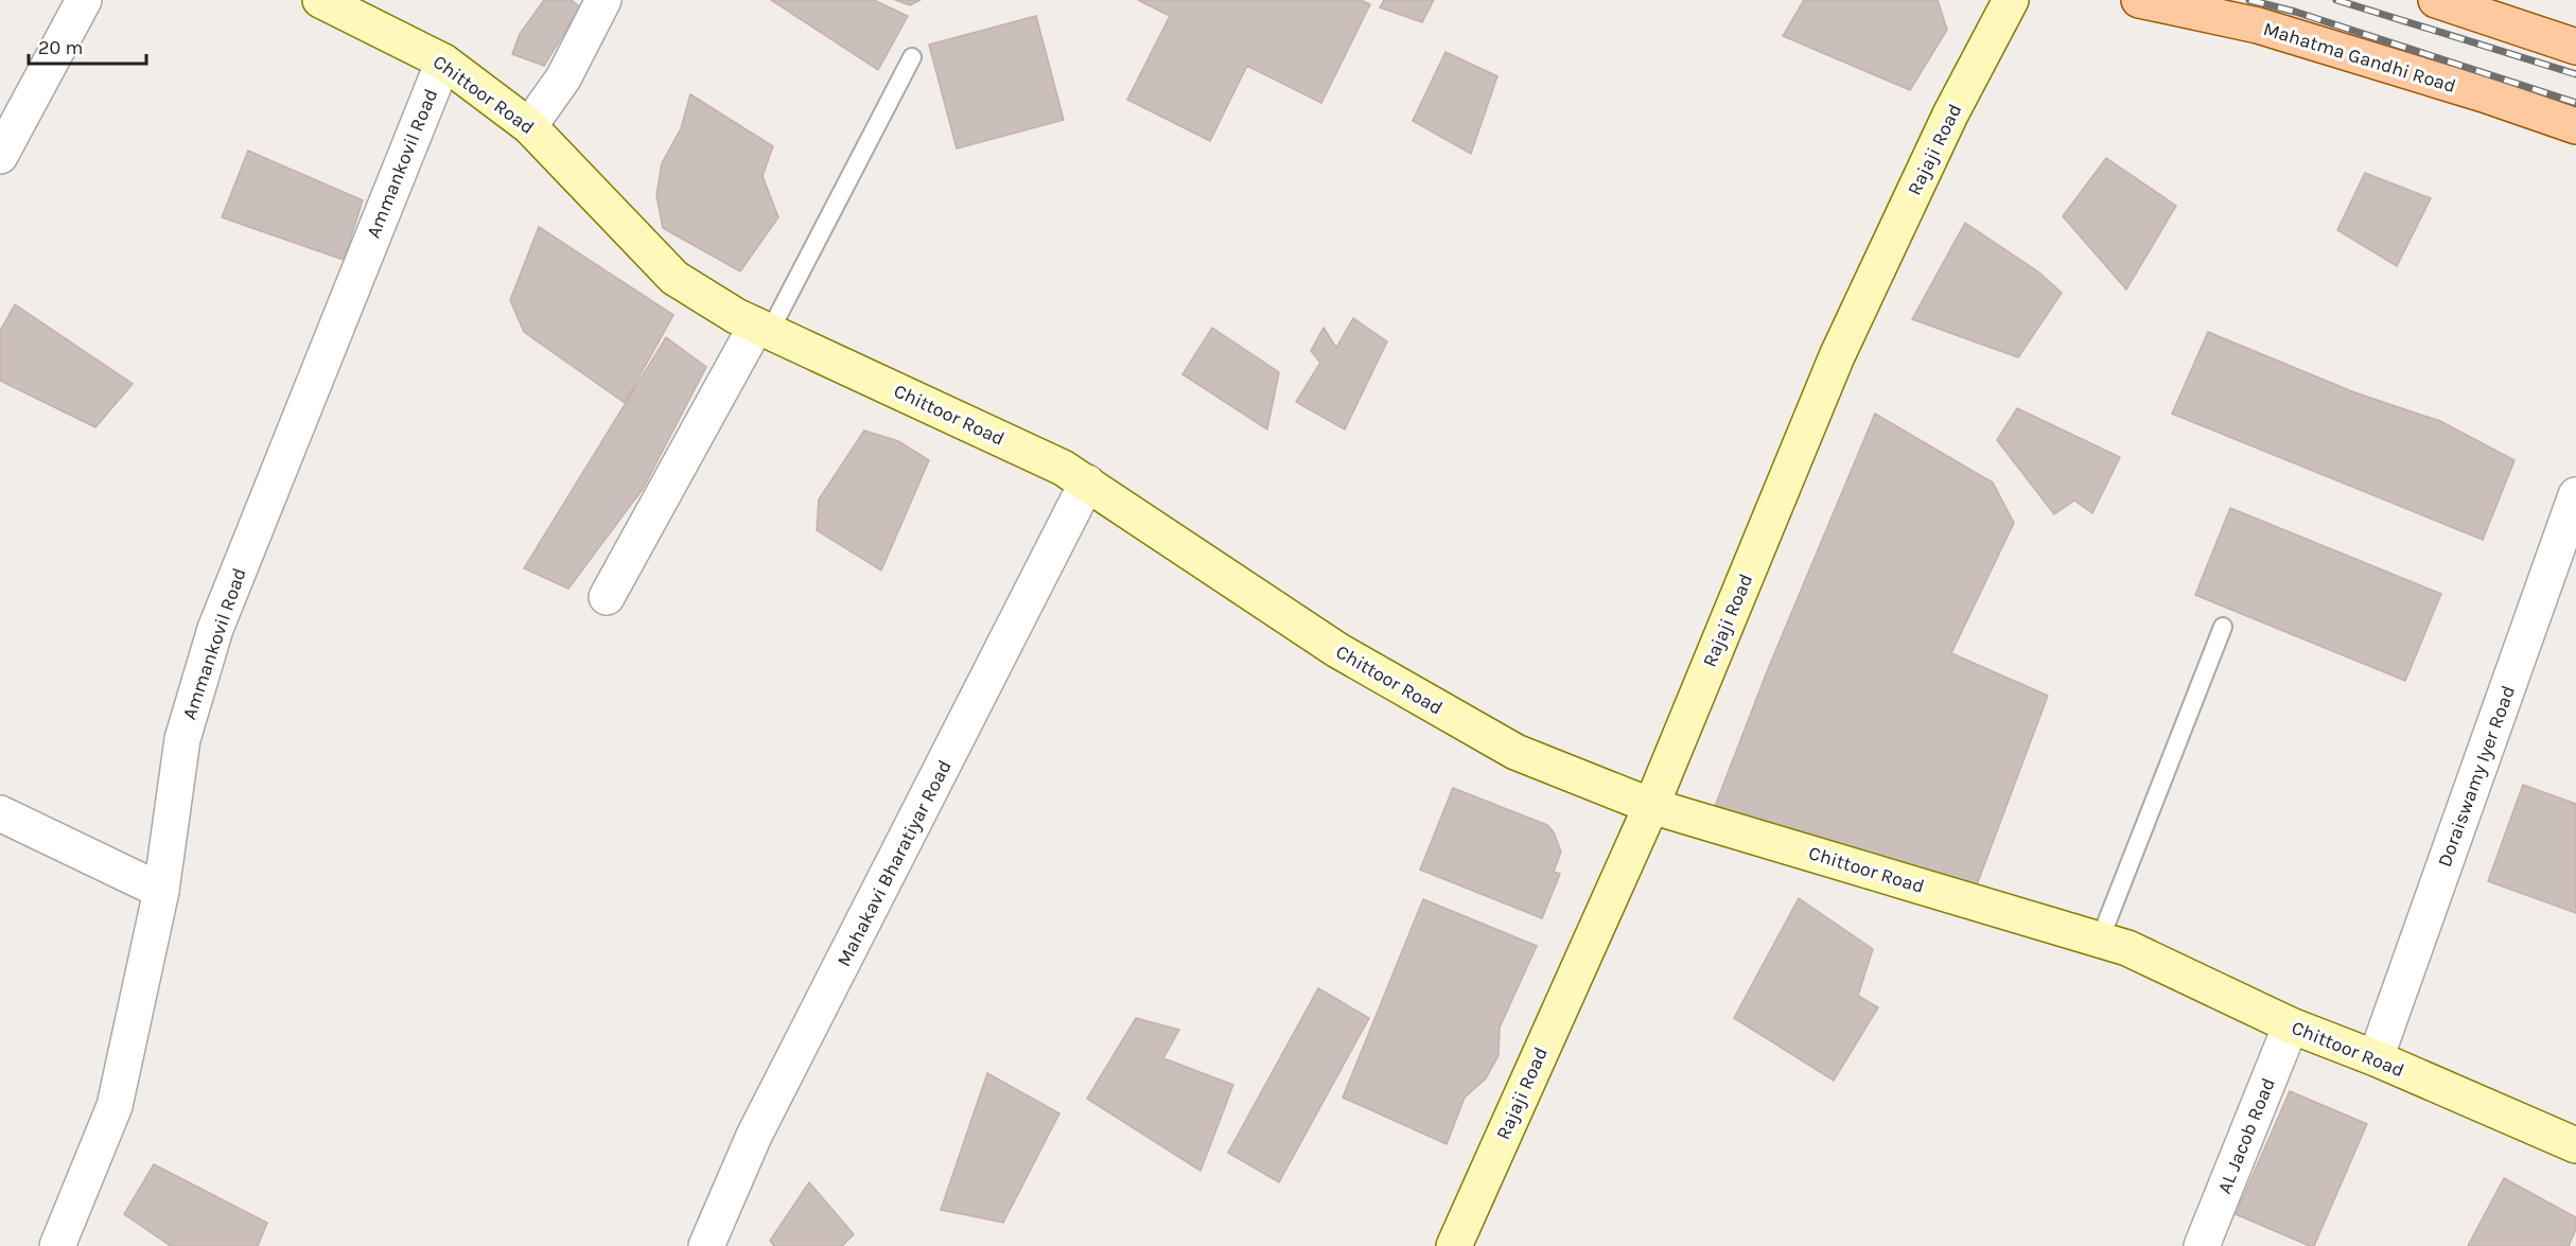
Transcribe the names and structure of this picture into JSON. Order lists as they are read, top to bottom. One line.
{"streets":{"main road":["Mahatma Gandhi Road","Chittoor Road","Rajaji Road"],"street":["Ammankovil Road","Doraiswamy Iyer Road","Mahakavi Bharatiyar Road","AL Jacob Road"]},"crossings":[["Chittoor Road","Rajaji Road"],["Chittoor Road","Ammankovil Road"],["Chittoor Road","Doraiswamy Iyer Road"],["Chittoor Road","Mahakavi Bharatiyar Road"],["Chittoor Road","AL Jacob Road"]],"scale_bar":"20 m"}
